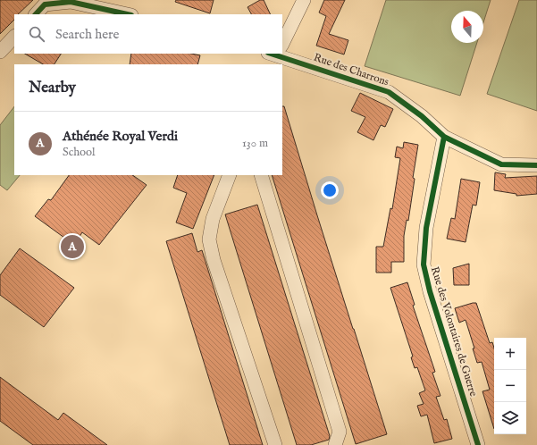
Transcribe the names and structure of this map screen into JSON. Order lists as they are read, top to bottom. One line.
{"streets":{"street":["Rue des Charrons","Rue des Volontaires de Guerre"]},"crossings":[["Rue des Charrons","Rue des Volontaires de Guerre"]],"north":"top","page":{"search":"Search here","heading":"Nearby","list":[{"mark":"A","name":"Athénée Royal Verdi","note":"School","value":"130 m"}],"pins":"A","map_buttons":["+","−"]}}
